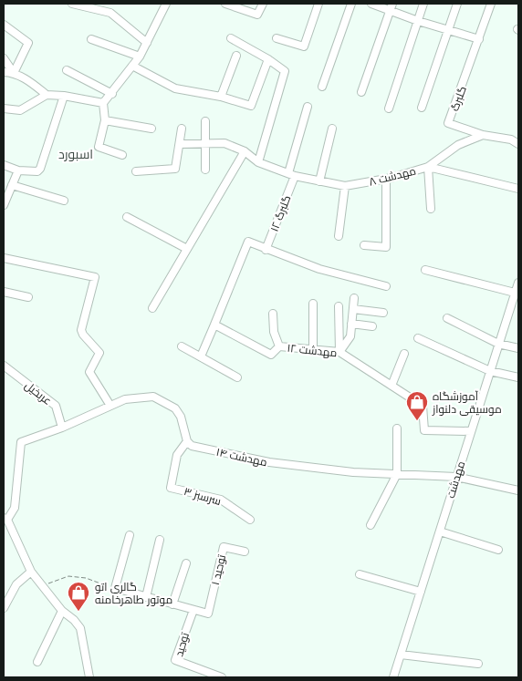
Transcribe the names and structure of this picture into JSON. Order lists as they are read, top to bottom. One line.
{"streets":{"street":["گلبرگ","مهدشت ۸","گلبرگ ١٢","مهدشت ۱۲","عربخیل","مهدشت ۱۴","مهدشت","سرسبز ۳","توحید ۱","توحید"]},"crossings":[["گلبرگ","مهدشت ۸"],["مهدشت ۸","گلبرگ ١٢"],["مهدشت ۱۲","مهدشت"],["مهدشت ۱۴","مهدشت"],["مهدشت ۱۴","سرسبز ۳"],["توحید ۱","توحید"]],"districts":["اسبورد"],"places":{"shop":["آموزشگاه موسیقی دلنواز","گالری اتو موتور طاهرخامنه"]}}
